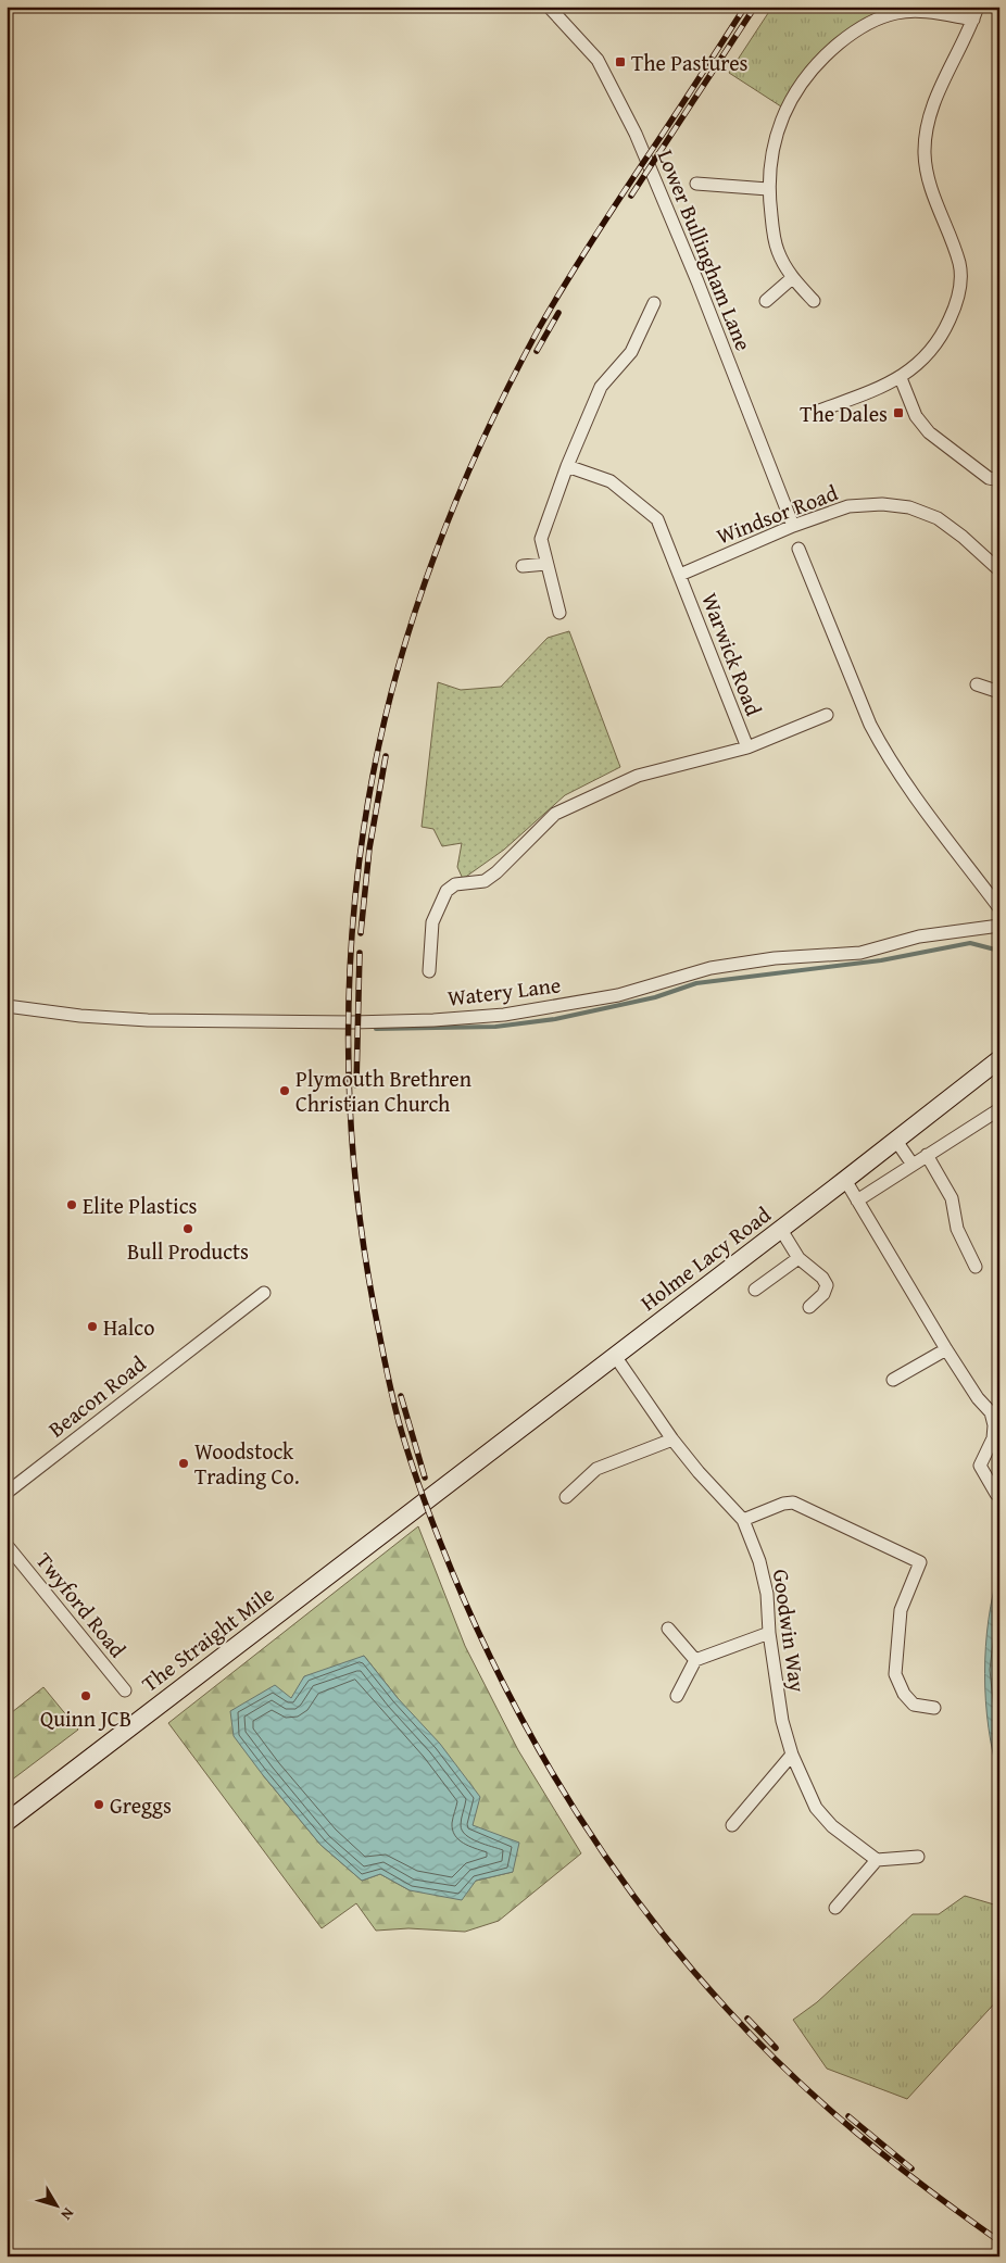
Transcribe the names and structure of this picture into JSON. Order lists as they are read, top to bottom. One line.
{"streets":{"street":["Lower Bullingham Lane","Windsor Road","Warwick Road","Watery Lane","Holme Lacy Road","Beacon Road","Twyford Road","Goodwin Way","The Straight Mile"]},"crossings":[["Lower Bullingham Lane","Windsor Road"],["Windsor Road","Warwick Road"],["Holme Lacy Road","Goodwin Way"],["Holme Lacy Road","The Straight Mile"]],"places":{"transit":["The Pastures","The Dales"],"other":["Plymouth Brethren Christian Church","Elite Plastics","Bull Products","Halco","Woodstock Trading Co.","Quinn JCB","Greggs"]},"north":"bottom right"}
